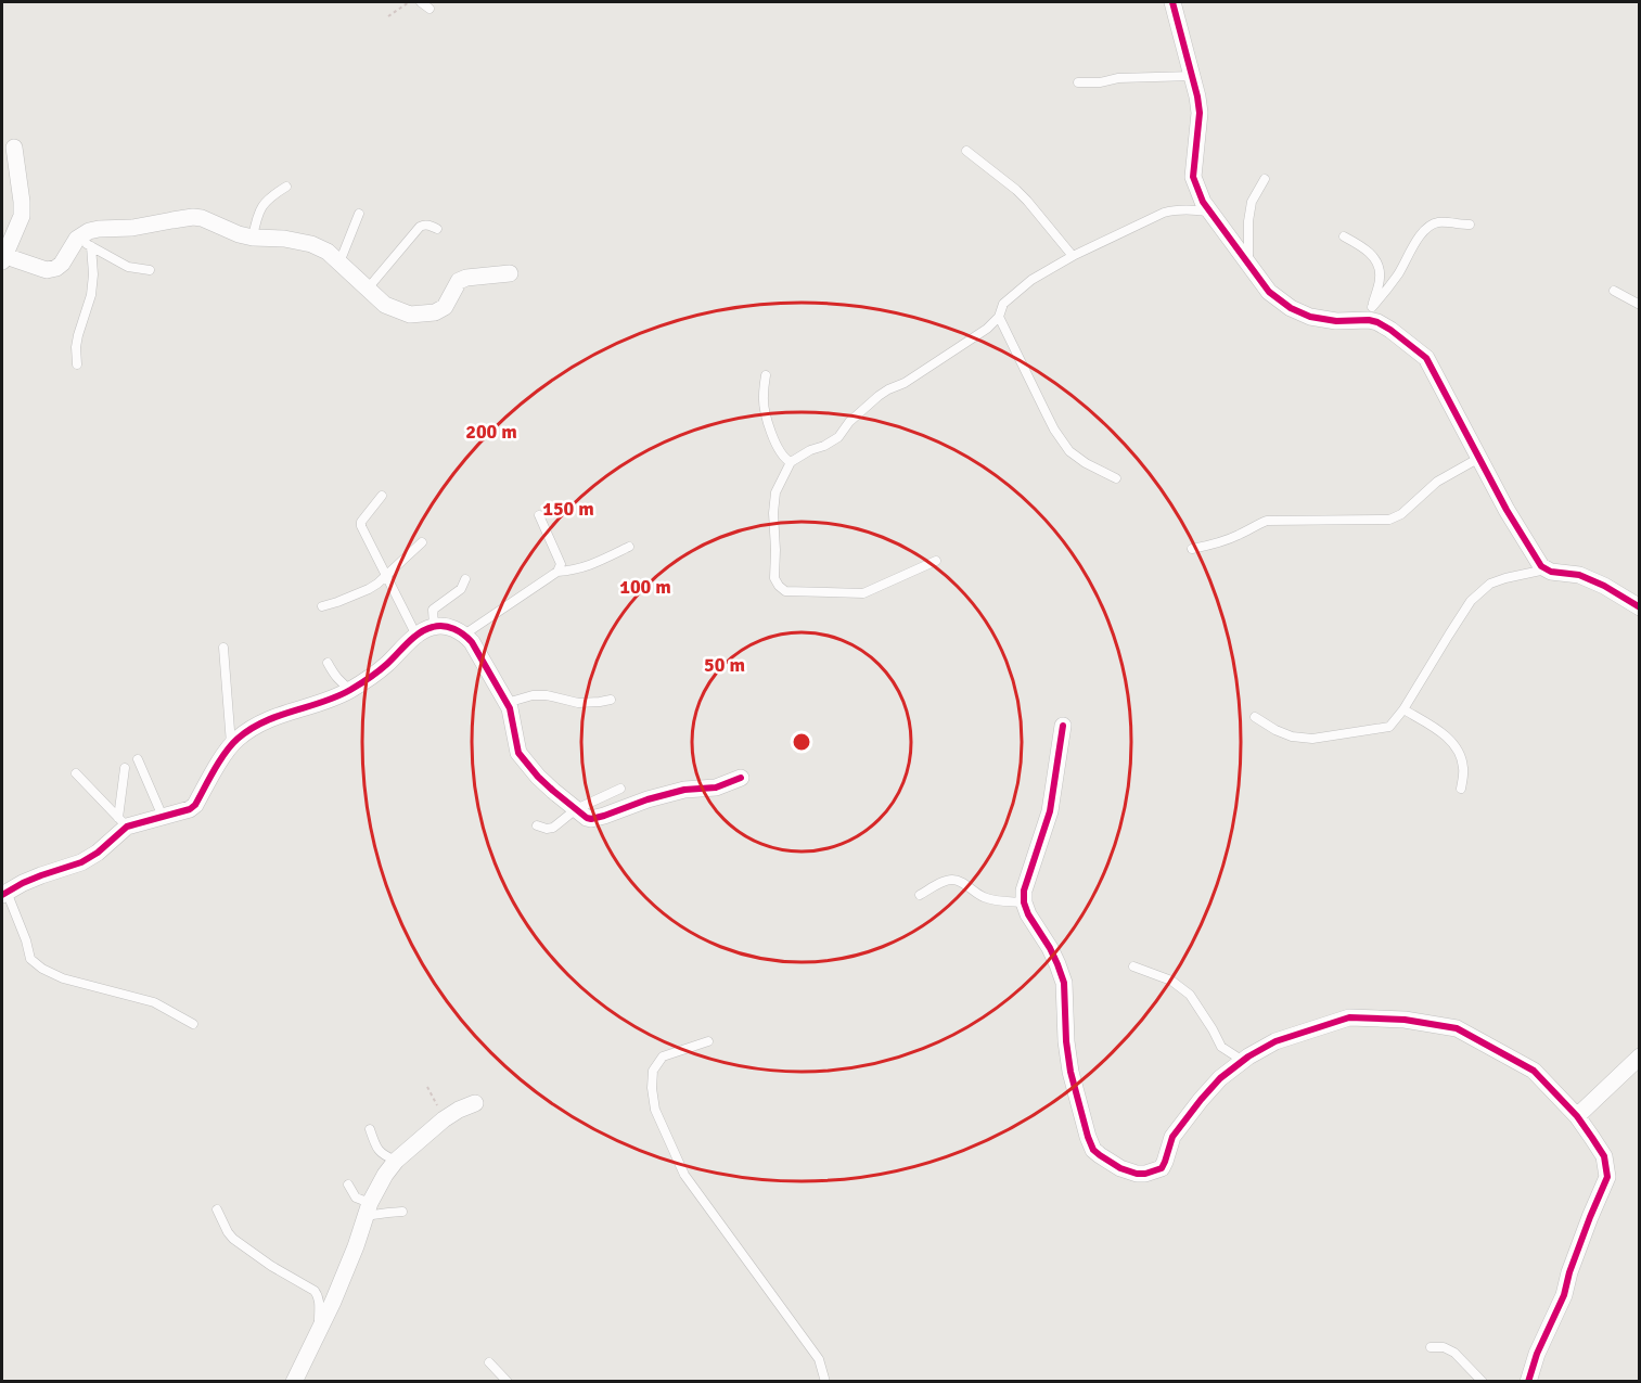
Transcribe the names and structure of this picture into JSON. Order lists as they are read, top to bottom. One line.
{"rings":["200 m","150 m","100 m","50 m"]}
